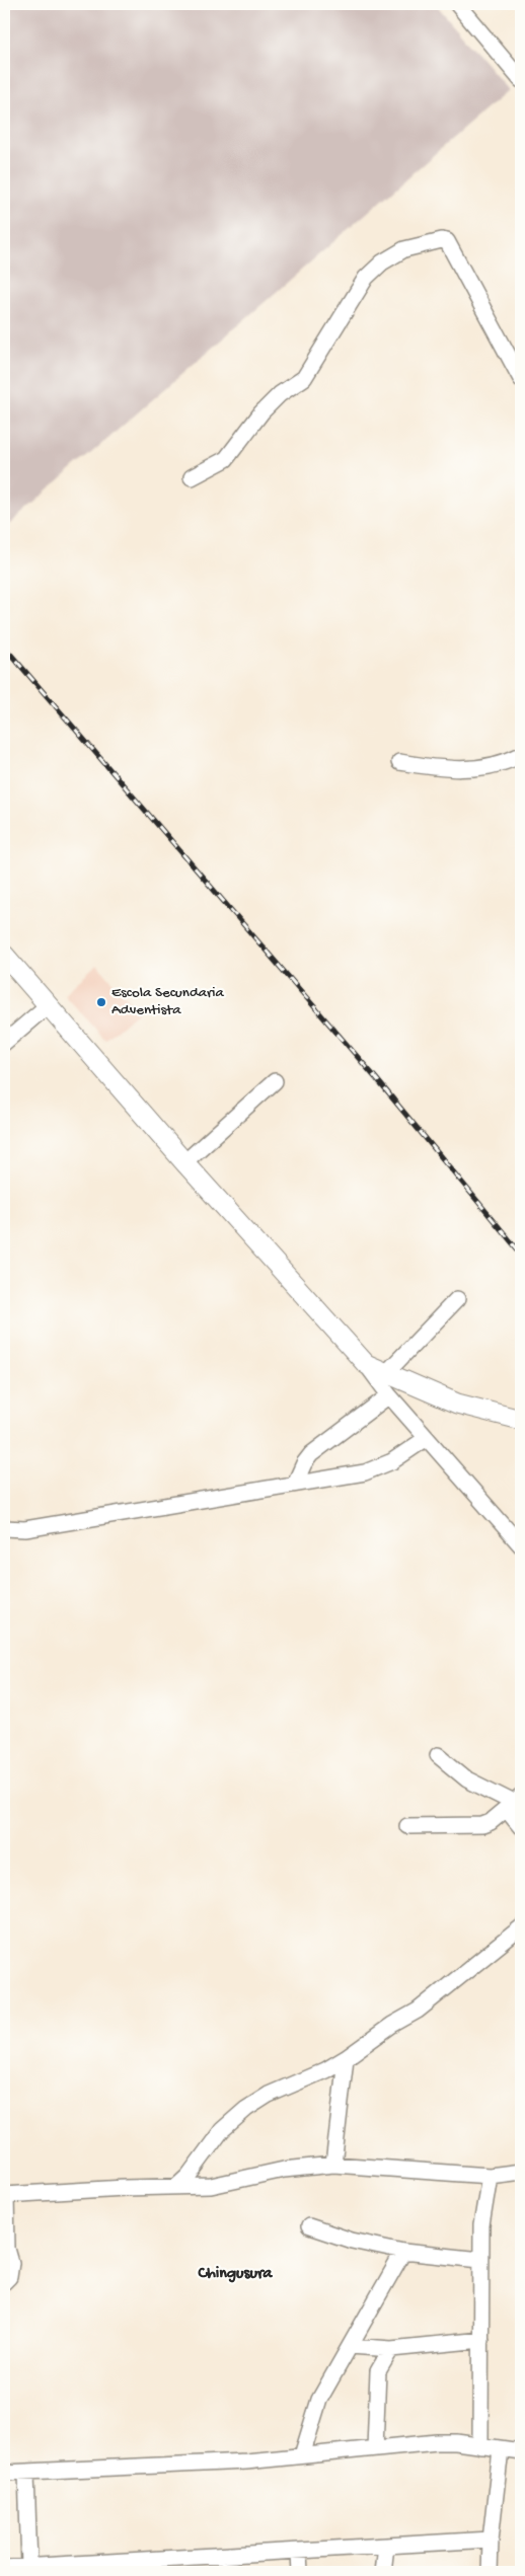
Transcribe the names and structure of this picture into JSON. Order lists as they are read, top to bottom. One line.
{"districts":["Chingusura"],"places":["Escola Secundaria Adventista"]}
